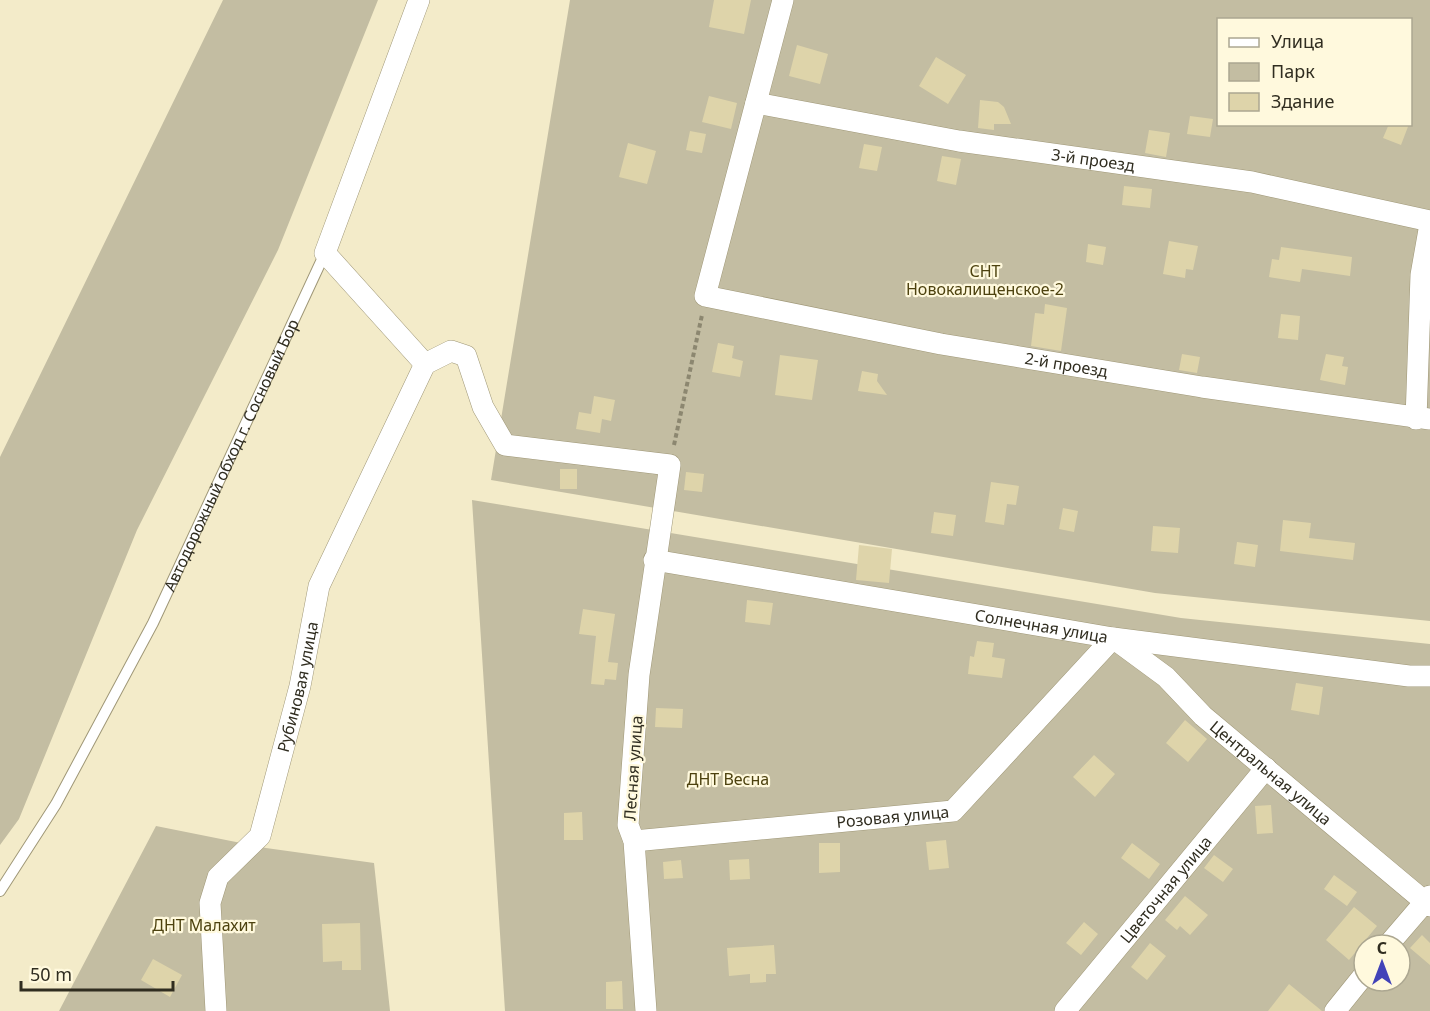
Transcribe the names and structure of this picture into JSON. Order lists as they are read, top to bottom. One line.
{"streets":{"street":["3-й проезд","2-й проезд","Автодорожный обход г. Сосновый Бор","Солнечная улица","Рубиновая улица","Лесная улица","Центральная улица","Розовая улица","Цветочная улица"]},"crossings":[["Солнечная улица","Лесная улица"],["Солнечная улица","Центральная улица"],["Солнечная улица","Розовая улица"],["Лесная улица","Розовая улица"],["Центральная улица","Розовая улица"],["Центральная улица","Цветочная улица"]],"parks":["СНТ Новокалищенское-2","ДНТ Весна","ДНТ Малахит"],"legend":["Улица","Парк","Здание"],"scale_bar":"50 m","north":"top"}
